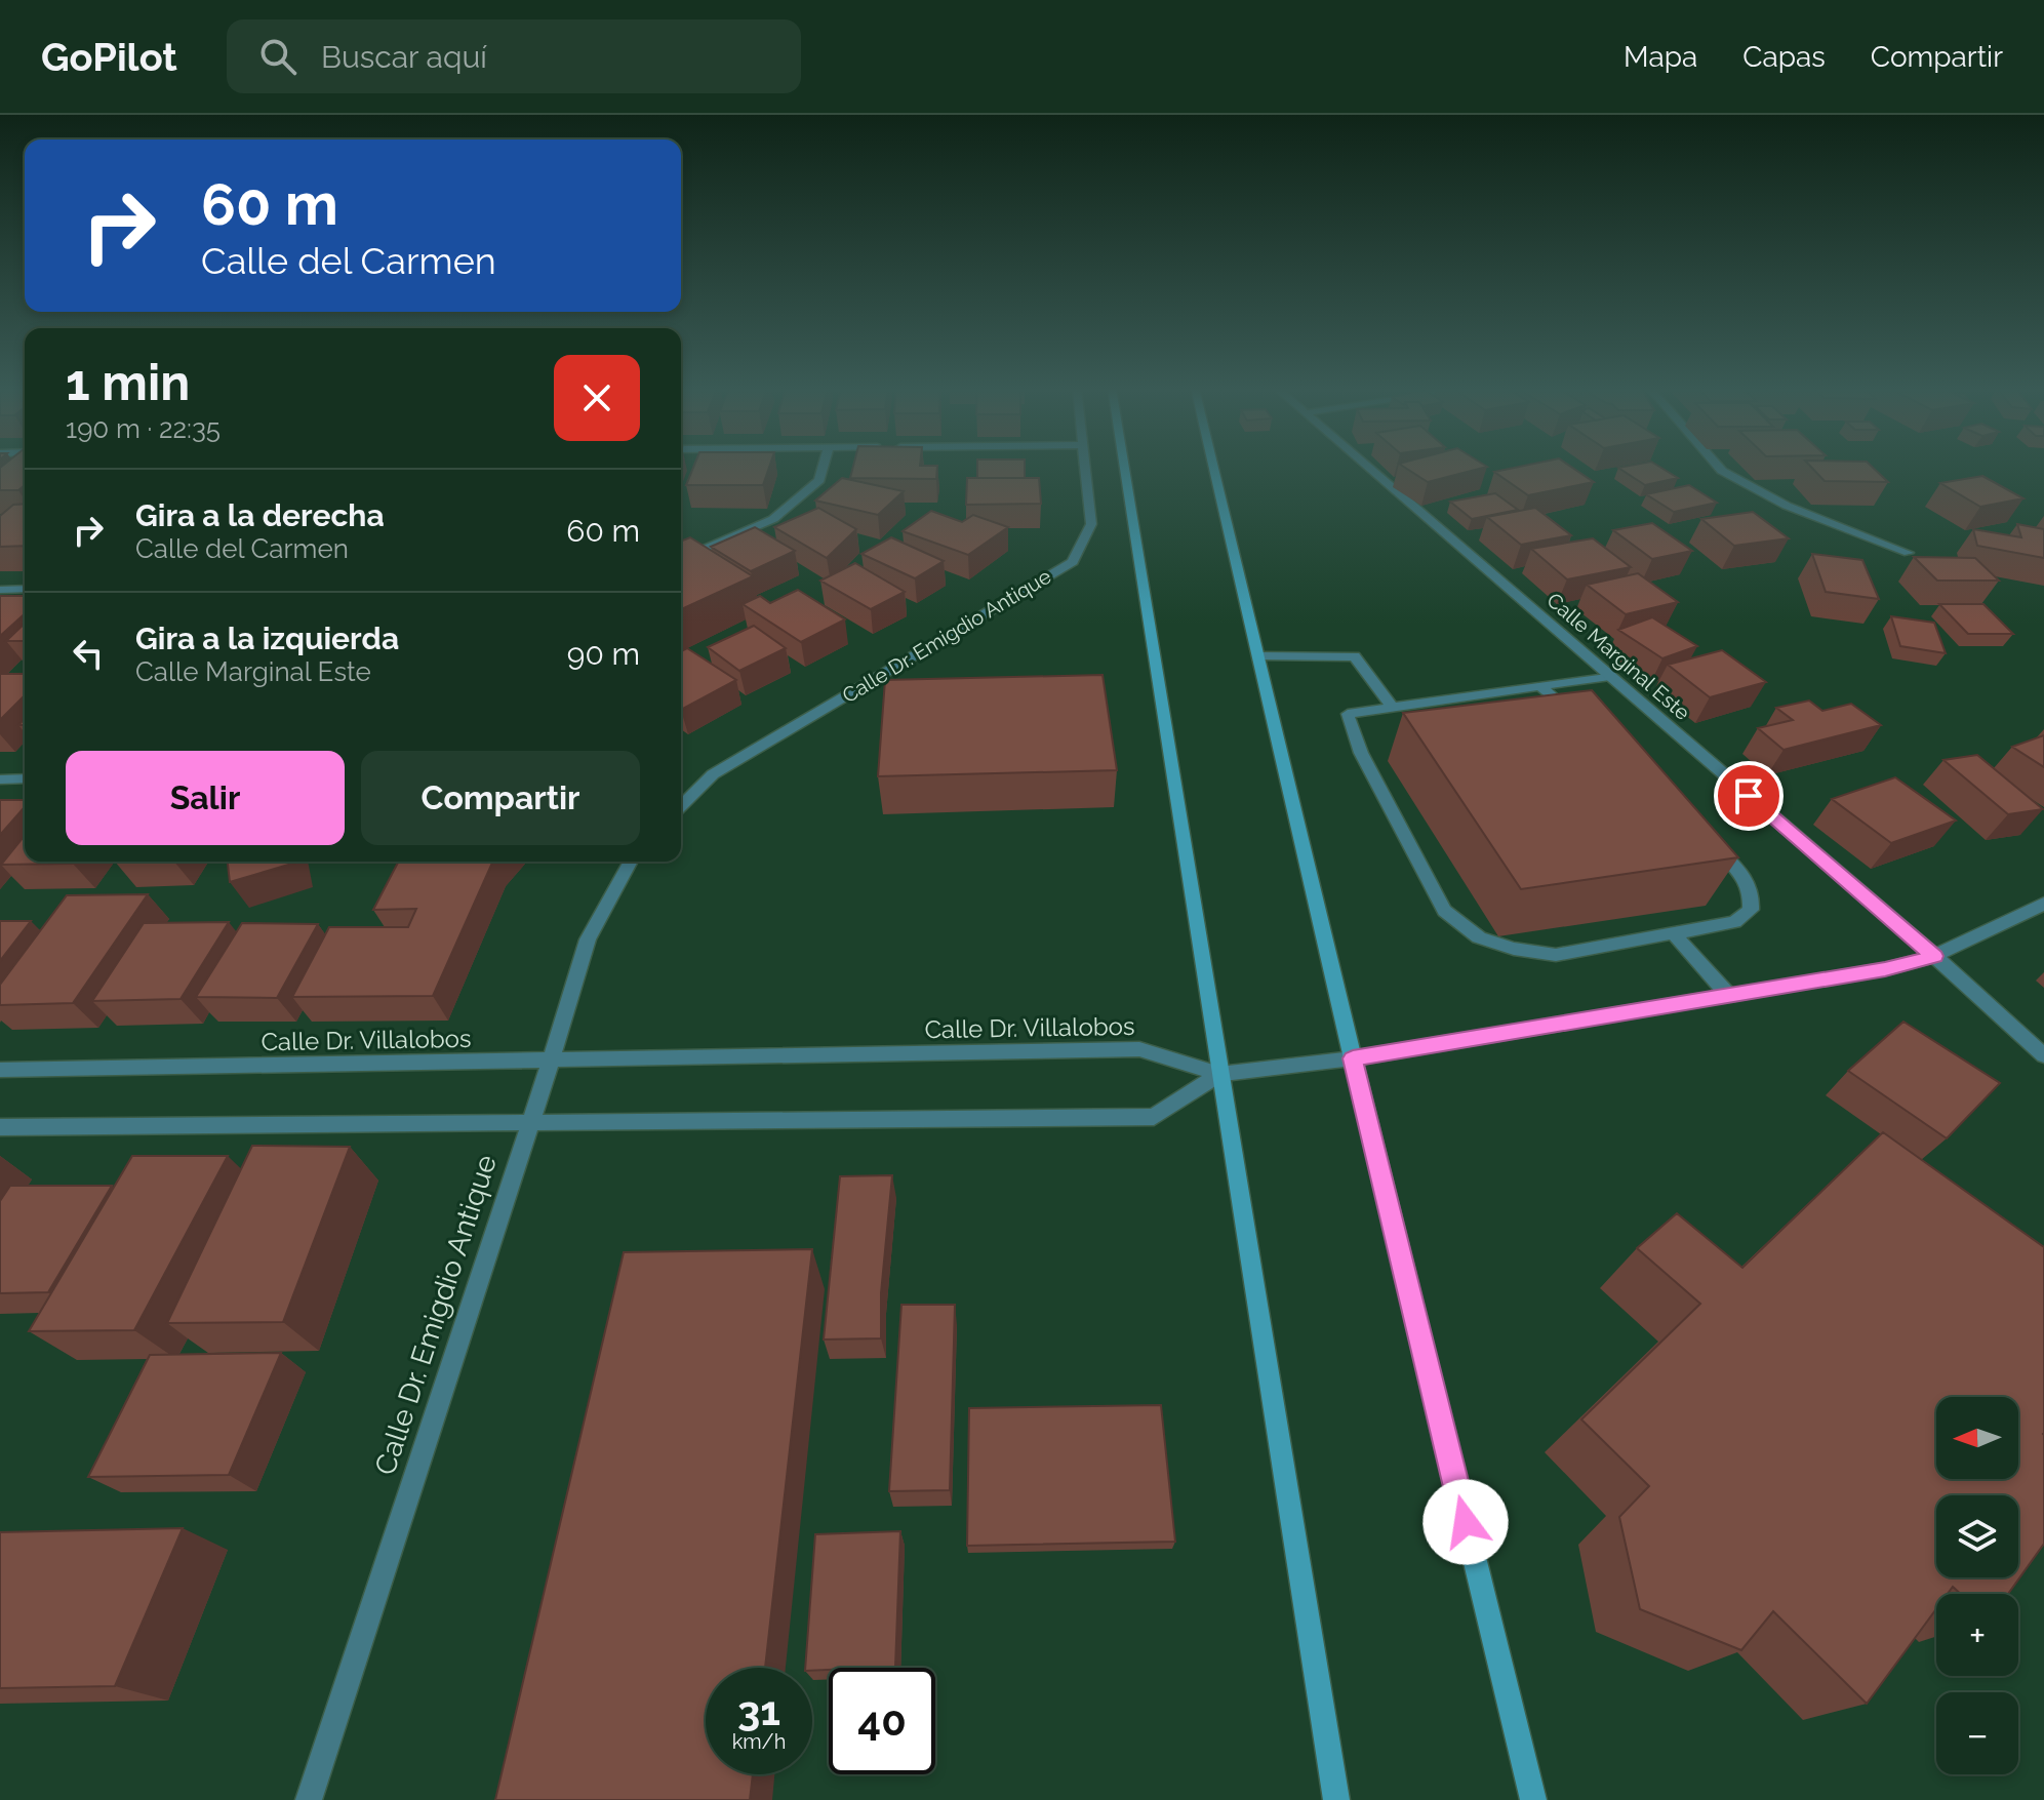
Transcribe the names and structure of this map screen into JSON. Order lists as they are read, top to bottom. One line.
{"streets":{"street":["Calle Dr. Emigdio Antique","Calle Marginal Este","Calle Dr. Villalobos"]},"crossings":[["Calle Dr. Emigdio Antique","Calle Dr. Villalobos"]],"north":"left","page":{"header":"GoPilot","search":"Buscar aquí","nav":["Mapa","Capas","Compartir"],"turn":["60 m","Calle del Carmen"],"heading":["1 min","190 m · 22:35"],"list":[{"name":"Gira a la derecha","note":"Calle del Carmen","value":"60 m"},{"name":"Gira a la izquierda","note":"Calle Marginal Este","value":"90 m"}],"buttons":["Salir","Compartir"],"map_buttons":["+","−"],"speed":"31 km/h","limit":"40"}}
